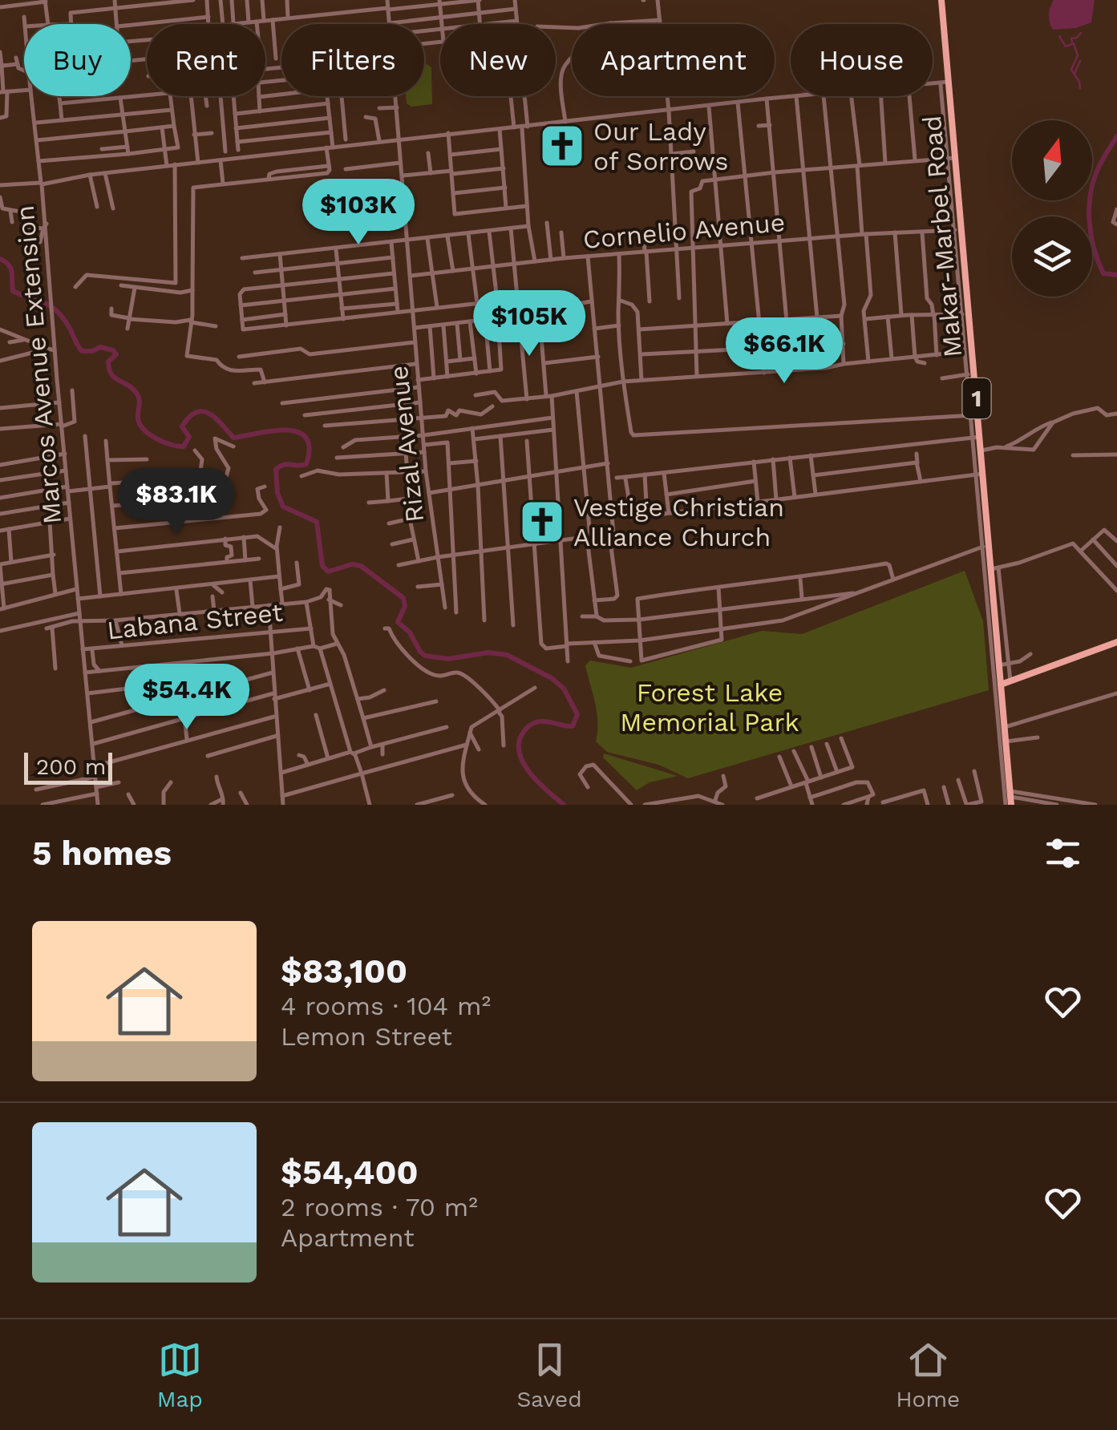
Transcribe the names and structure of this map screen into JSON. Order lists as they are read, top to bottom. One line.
{"streets":{"main road":["Makar-Marbel Road","1"],"street":["Cornelio Avenue","Marcos Avenue Extension","Rizal Avenue","Labana Street"]},"crossings":[["Cornelio Avenue","Makar-Marbel Road"],["Cornelio Avenue","Rizal Avenue"],["Makar-Marbel Road","Marcos Avenue Extension"],["Marcos Avenue Extension","Rizal Avenue"],["Marcos Avenue Extension","Labana Street"]],"parks":["Forest Lake Memorial Park"],"places":{"church":["Our Lady of Sorrows","Vestige Christian Alliance Church"]},"scale_bar":"200 m","north":"top","page":{"chip":["Buy","Rent","Filters","New","Apartment","House"],"price":["$103K","$105K","$66.1K","$83.1K","$54.4K"],"scale":"200 m","heading":"5 homes","list":[{"name":"$83,100","note":"4 rooms · 104 m² · Lemon Street"},{"name":"$54,400","note":"2 rooms · 70 m² · Apartment"}],"tabs":["Map","Saved","Home"]}}
